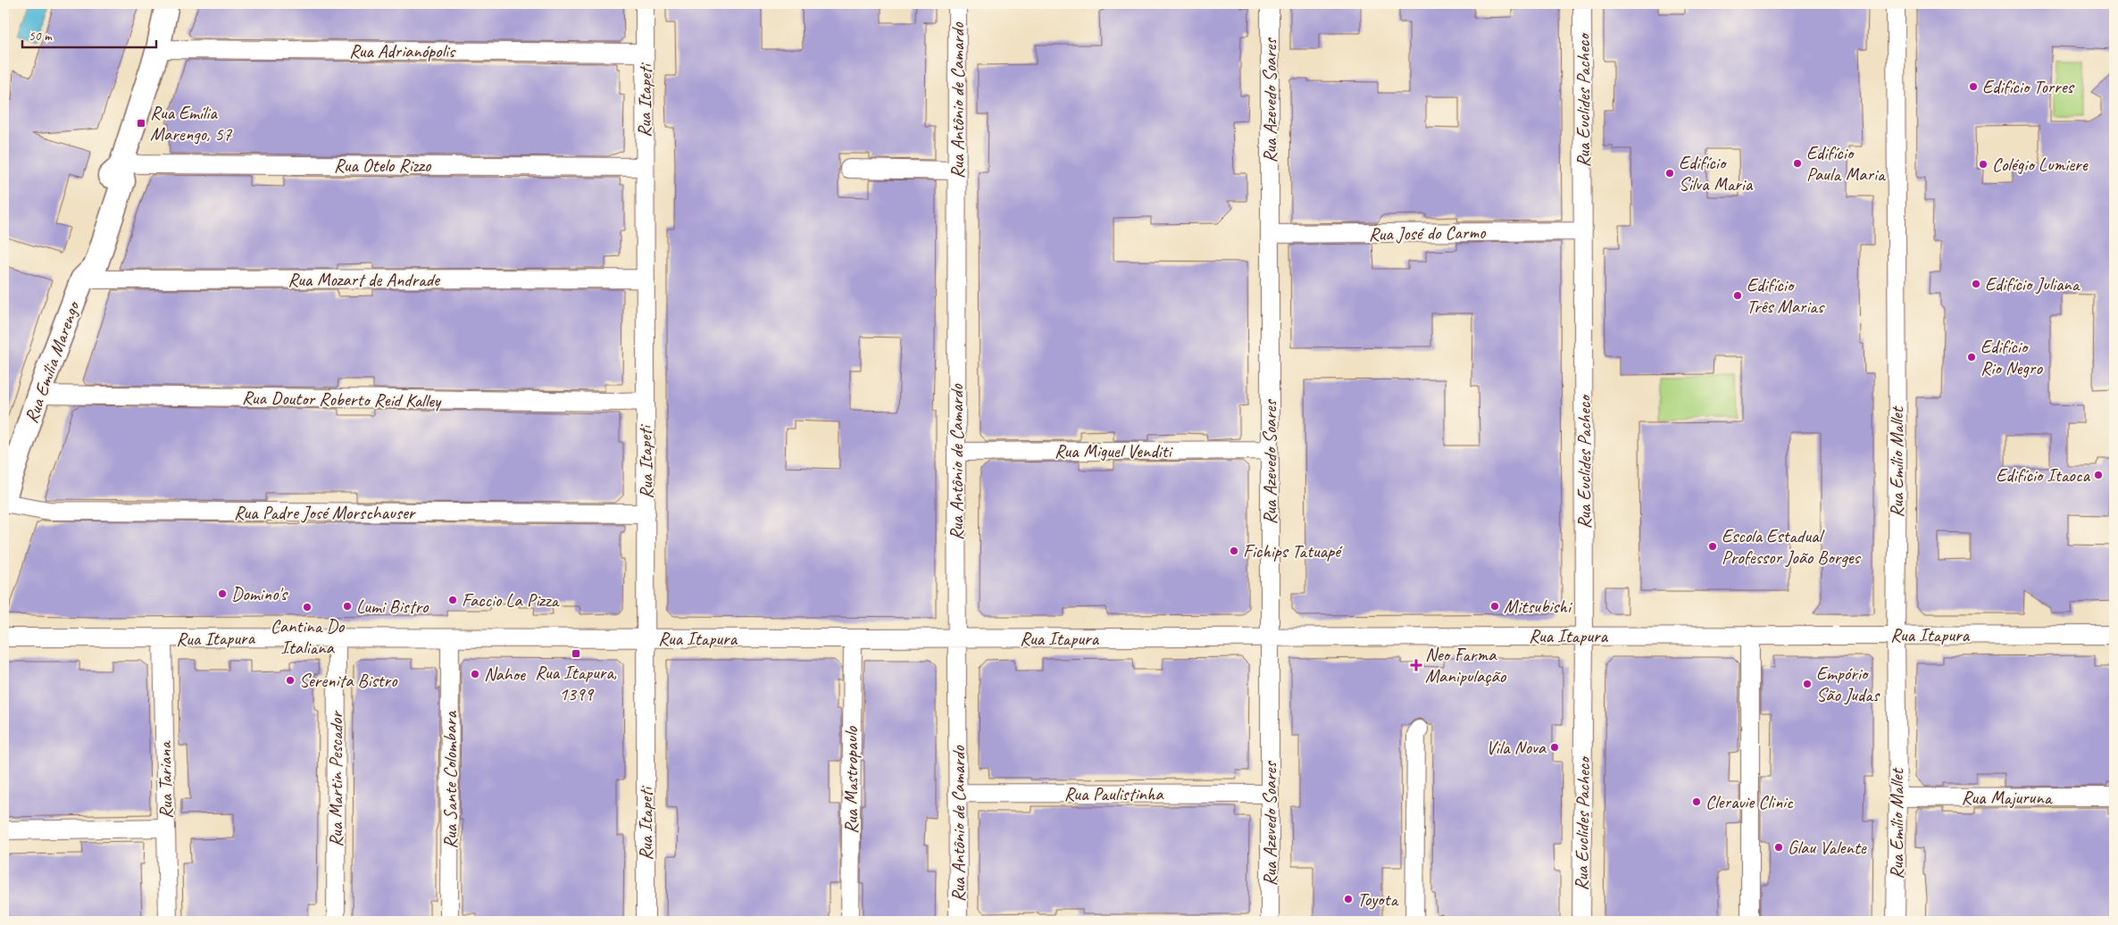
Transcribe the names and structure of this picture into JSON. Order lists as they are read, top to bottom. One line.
{"streets":{"main road":["Rua Emília Marengo"],"street":["Rua Adrianópolis","Rua Itapeti","Rua Antônio de Camardo","Rua Azevedo Soares","Rua Euclides Pacheco","Rua Otelo Rizzo","Rua José do Carmo","Rua Mozart de Andrade","Rua Doutor Roberto Reid Kalley","Rua Miguel Venditi","Rua Emílio Mallet","Rua Padre José Morschauser","Rua Itapura","Rua Martin Pescador","Rua Tariana","Rua Sante Colombara","Rua Mastropaulo","Rua Paulistinha","Rua Majuruna"]},"crossings":[["Rua Adrianópolis","Rua Itapeti"],["Rua Adrianópolis","Rua Emília Marengo"],["Rua Itapeti","Rua Otelo Rizzo"],["Rua Itapeti","Rua Mozart de Andrade"],["Rua Itapeti","Rua Doutor Roberto Reid Kalley"],["Rua Itapeti","Rua Padre José Morschauser"],["Rua Itapeti","Rua Itapura"],["Rua Antônio de Camardo","Rua Miguel Venditi"],["Rua Antônio de Camardo","Rua Itapura"],["Rua Antônio de Camardo","Rua Paulistinha"],["Rua Azevedo Soares","Rua José do Carmo"],["Rua Azevedo Soares","Rua Miguel Venditi"],["Rua Azevedo Soares","Rua Itapura"],["Rua Azevedo Soares","Rua Paulistinha"],["Rua Euclides Pacheco","Rua José do Carmo"],["Rua Euclides Pacheco","Rua Itapura"],["Rua Otelo Rizzo","Rua Emília Marengo"],["Rua Mozart de Andrade","Rua Emília Marengo"],["Rua Emília Marengo","Rua Doutor Roberto Reid Kalley"],["Rua Emília Marengo","Rua Padre José Morschauser"],["Rua Emílio Mallet","Rua Itapura"],["Rua Emílio Mallet","Rua Majuruna"],["Rua Itapura","Rua Martin Pescador"],["Rua Itapura","Rua Tariana"],["Rua Itapura","Rua Sante Colombara"],["Rua Itapura","Rua Mastropaulo"]],"places":{"other":["Edifício Torres","Edifício Paula Maria","Colégio Lumiere","Edifício Silva Maria","Edifício Juliana","Edifício Três Marias","Edifício Rio Negro","Edifício Itaoca","Escola Estadual Professor João Borges","Fichips Tatuapé","Domino's","Faccio La Pizza","Lumi Bistro","Mitsubishi","Cantina Do Italiana","Nahoe","Serenita Bistro","Empório São Judas","Vila Nova","Cleravie Clinic","Glau Valente","Toyota"],"transit":["Rua Emília Marengo, 57","Rua Itapura, 1399"],"health":["Neo Farma Manipulação"]},"scale_bar":"50 m"}
